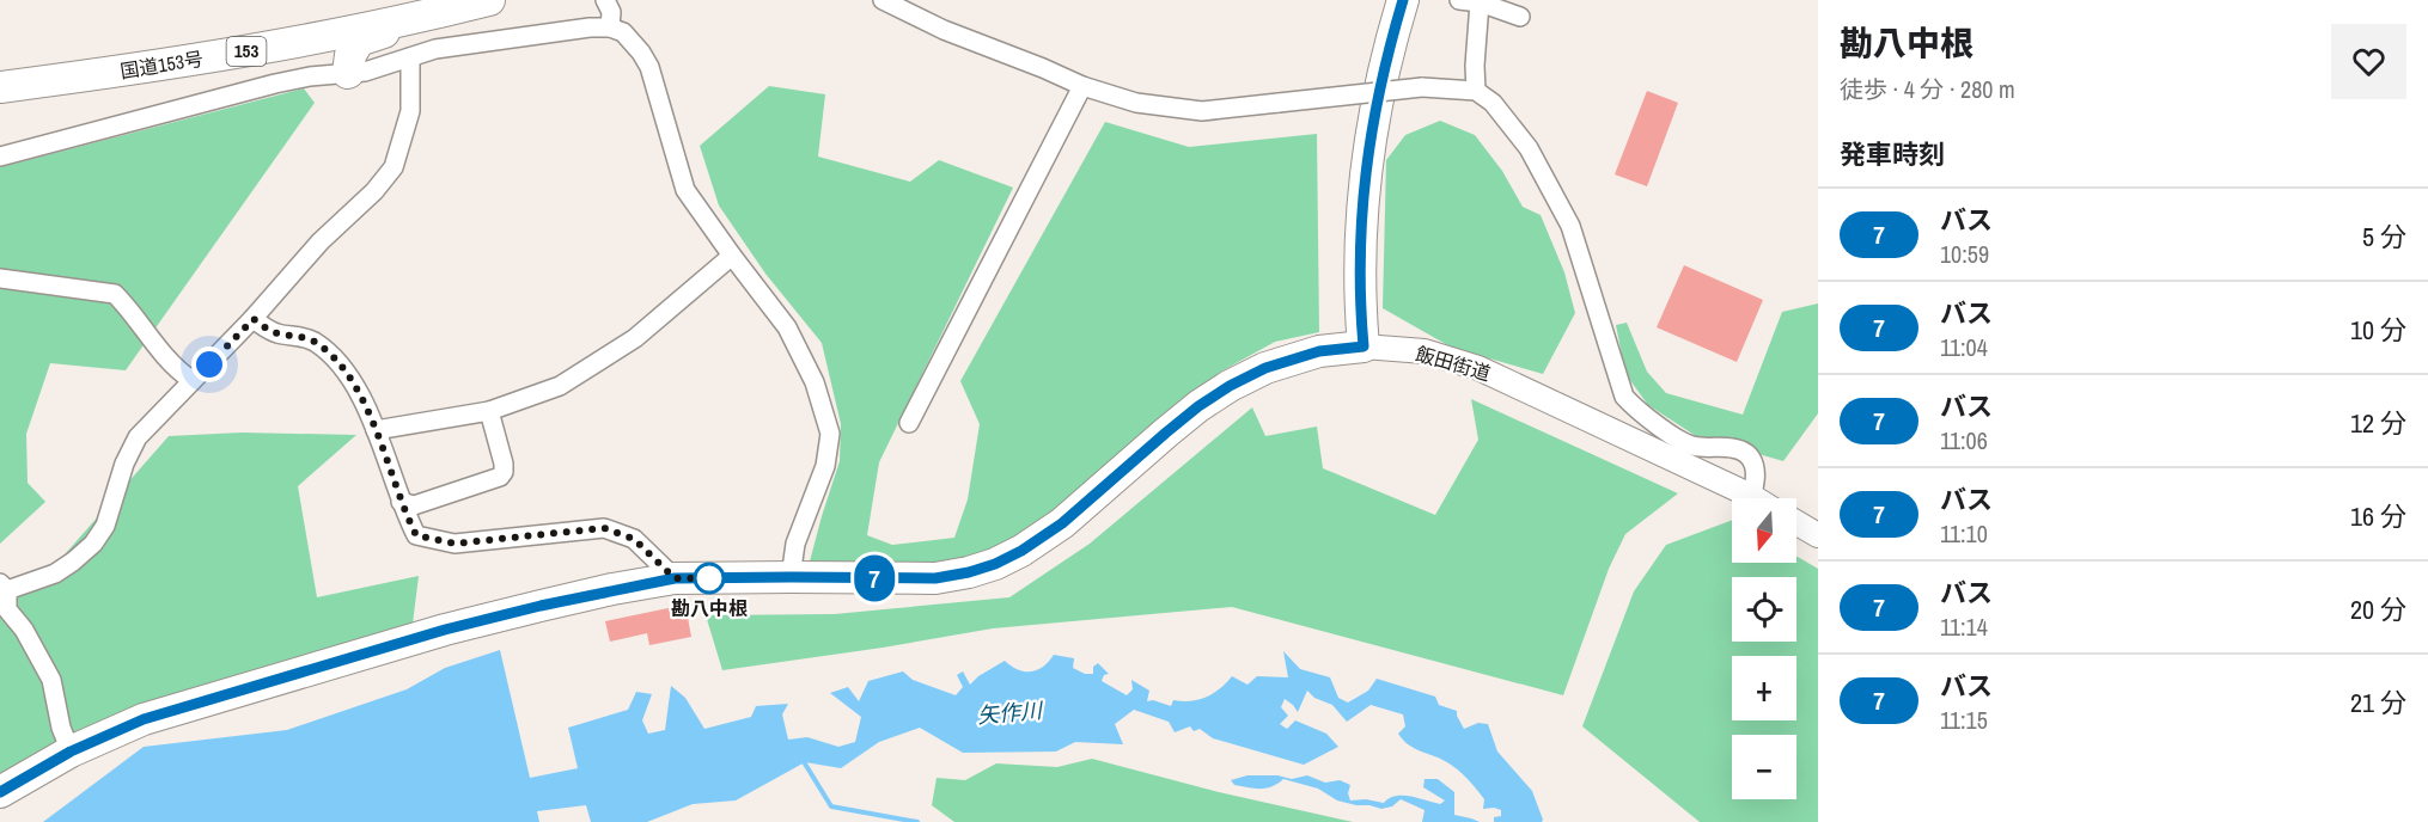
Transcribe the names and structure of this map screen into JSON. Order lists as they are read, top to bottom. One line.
{"streets":{"highway":["153","国道153号","飯田街道"]},"crossings":[["153","国道153号"]],"water":["矢作川"],"places":["勘八中根"],"lines":["bus line 7"],"north":"bottom","page":{"on_map":"7","heading":[["勘八中根","徒歩 · 4 分 · 280 m"],"発車時刻"],"list":[{"mark":"7","name":"バス","note":"10:59","value":"5 分"},{"mark":"7","name":"バス","note":"11:04","value":"10 分"},{"mark":"7","name":"バス","note":"11:06","value":"12 分"},{"mark":"7","name":"バス","note":"11:10","value":"16 分"},{"mark":"7","name":"バス","note":"11:14","value":"20 分"},{"mark":"7","name":"バス","note":"11:15","value":"21 分"}],"map_buttons":["+","−"]}}
